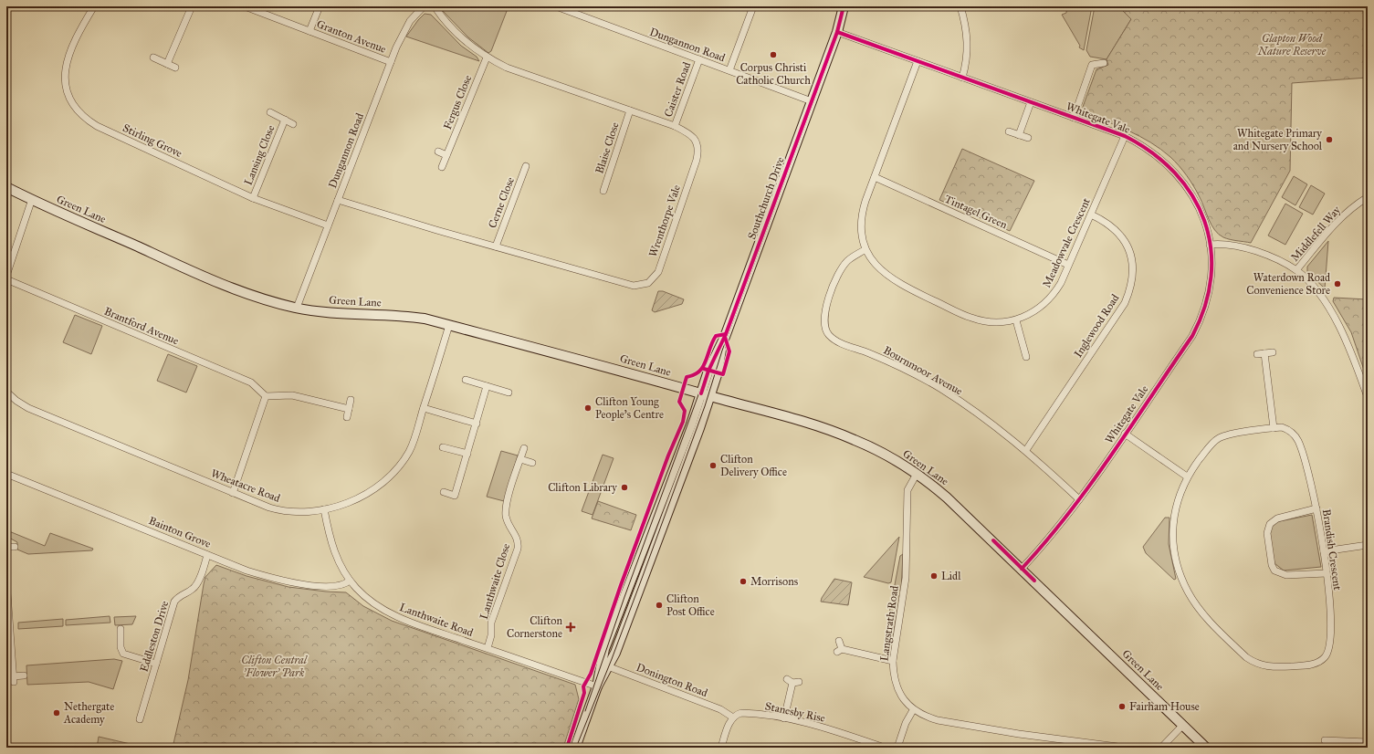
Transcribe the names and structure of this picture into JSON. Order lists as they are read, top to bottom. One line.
{"streets":{"street":["Granton Avenue","Dungannon Road","Caister Road","Fergus Close","Whitegate Vale","Stirling Grove","Blaise Close","Lansing Close","Southchurch Drive","Cerne Close","Green Lane","Tintagel Green","Wrenthorpe Vale","Middlefell Way","Meadowvale Crescent","Brantford Avenue","Inglewood Road","Bournmoor Avenue","Wheatacre Road","Bainton Grove","Brandish Crescent","Lanthwaite Close","Lanthwaite Road","Langstrath Road","Eddleston Drive","Donington Road","Stanesby Rise"]},"crossings":[["Granton Avenue","Dungannon Road"],["Dungannon Road","Caister Road"],["Dungannon Road","Stirling Grove"],["Dungannon Road","Southchurch Drive"],["Dungannon Road","Green Lane"],["Dungannon Road","Wrenthorpe Vale"],["Caister Road","Wrenthorpe Vale"],["Fergus Close","Wrenthorpe Vale"],["Whitegate Vale","Southchurch Drive"],["Whitegate Vale","Green Lane"],["Whitegate Vale","Meadowvale Crescent"],["Whitegate Vale","Bournmoor Avenue"],["Stirling Grove","Lansing Close"],["Blaise Close","Wrenthorpe Vale"],["Southchurch Drive","Green Lane"],["Southchurch Drive","Lanthwaite Road"],["Southchurch Drive","Donington Road"],["Cerne Close","Wrenthorpe Vale"],["Green Lane","Wheatacre Road"],["Green Lane","Langstrath Road"],["Tintagel Green","Meadowvale Crescent"],["Meadowvale Crescent","Inglewood Road"],["Meadowvale Crescent","Bournmoor Avenue"],["Inglewood Road","Bournmoor Avenue"],["Wheatacre Road","Lanthwaite Road"],["Bainton Grove","Lanthwaite Road"],["Bainton Grove","Eddleston Drive"],["Lanthwaite Close","Lanthwaite Road"],["Donington Road","Stanesby Rise"]],"parks":["Glapton Wood Nature Reserve","Clifton Central 'Flower' Park"],"places":{"other":["Corpus Christi Catholic Church","Whitegate Primary and Nursery School","Waterdown Road Convenience Store","Clifton Young People's Centre","Clifton Delivery Office","Clifton Library","Lidl","Morrisons","Clifton Post Office","Fairham House","Nethergate Academy"],"health":["Clifton Cornerstone"]}}
